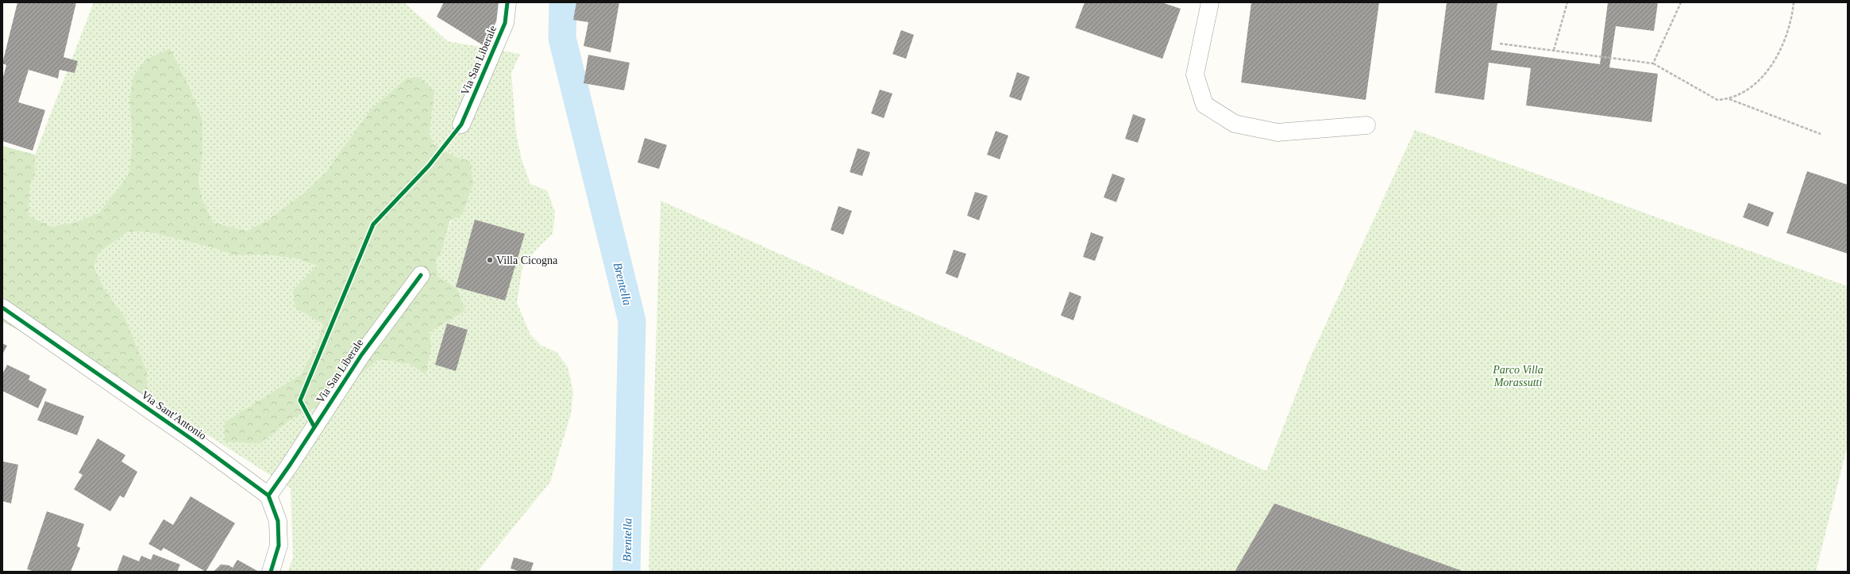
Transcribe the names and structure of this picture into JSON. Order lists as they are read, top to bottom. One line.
{"streets":{"street":["Via San Liberale","Via Sant'Antonio"]},"crossings":[["Via San Liberale","Via Sant'Antonio"]],"water":["Brentella"],"parks":["Parco Villa Morassutti"],"places":["Villa Cicogna"]}
